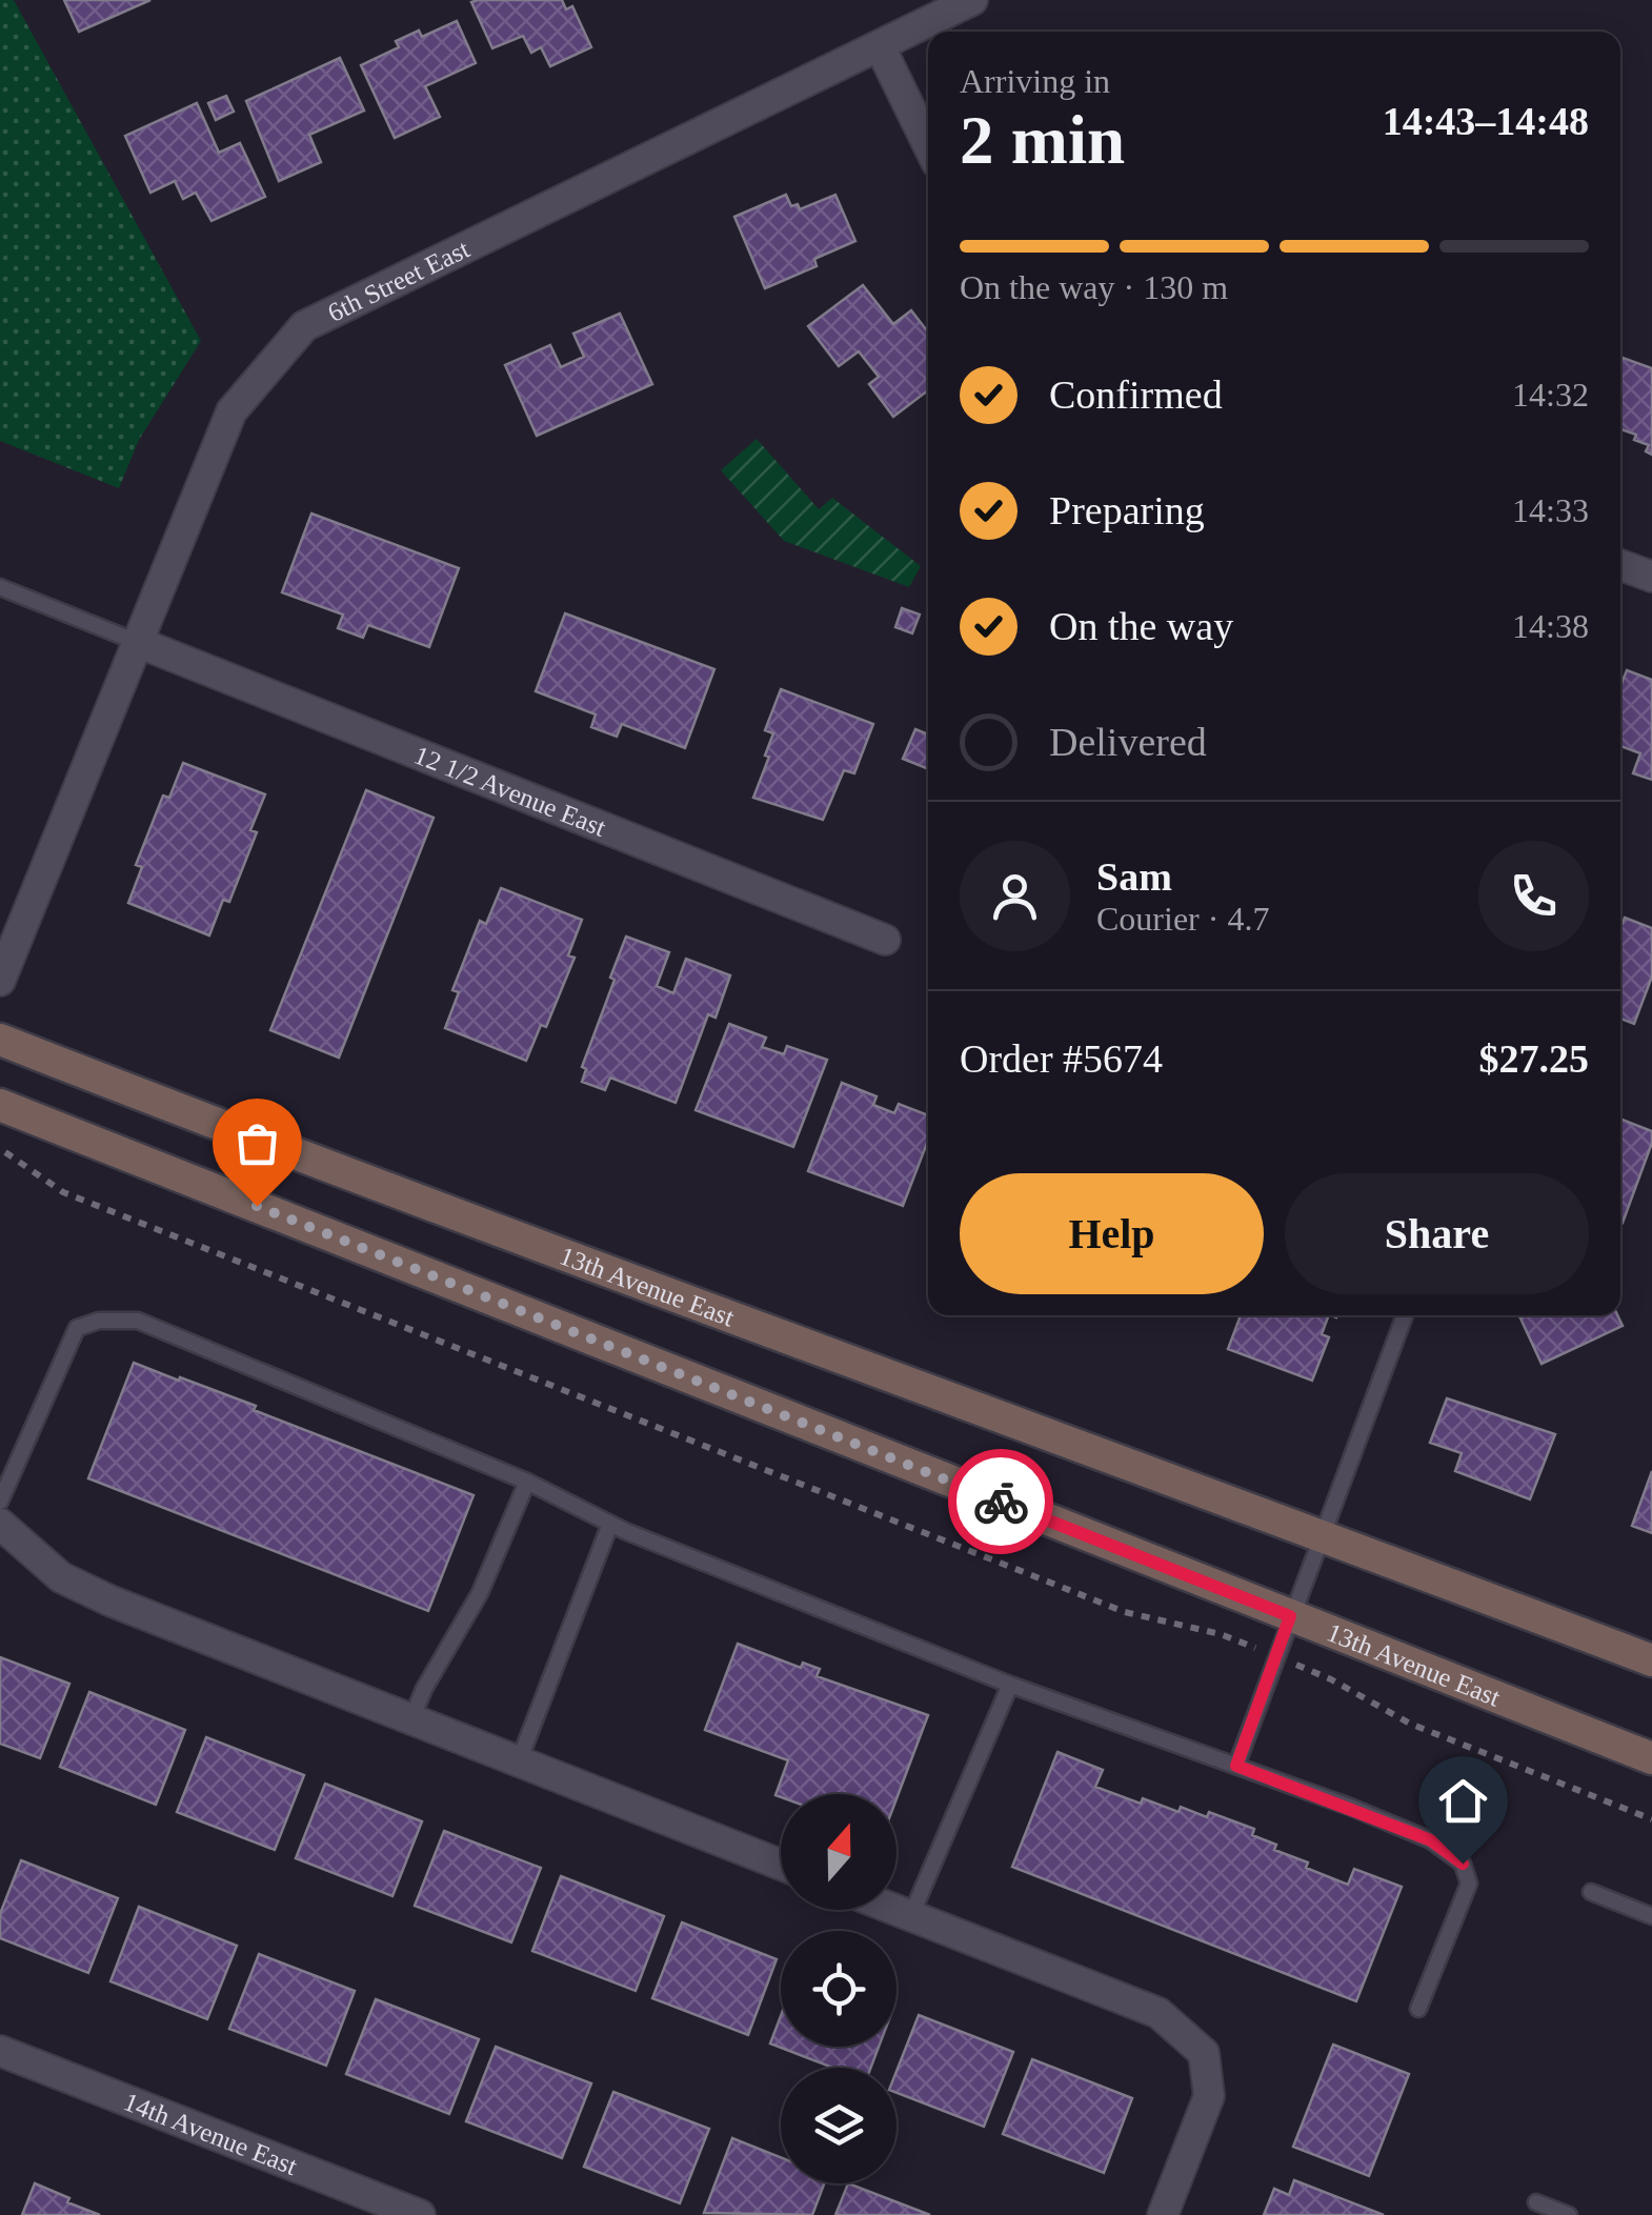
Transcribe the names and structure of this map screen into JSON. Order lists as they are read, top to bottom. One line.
{"streets":{"main road":["13th Avenue East"],"street":["6th Street East","12 1/2 Avenue East","14th Avenue East"]},"crossings":[["6th Street East","12 1/2 Avenue East"]],"north":"top","page":{"heading":["2 min","Arriving in","14:43–14:48"],"panel":["Sam","Courier · 4.7","Order #5674","$27.25"],"bar":"On the way · 130 m","list":[["Confirmed","14:32"],["Preparing","14:33"],["On the way","14:38"],"Delivered"],"buttons":["Help","Share"]}}
